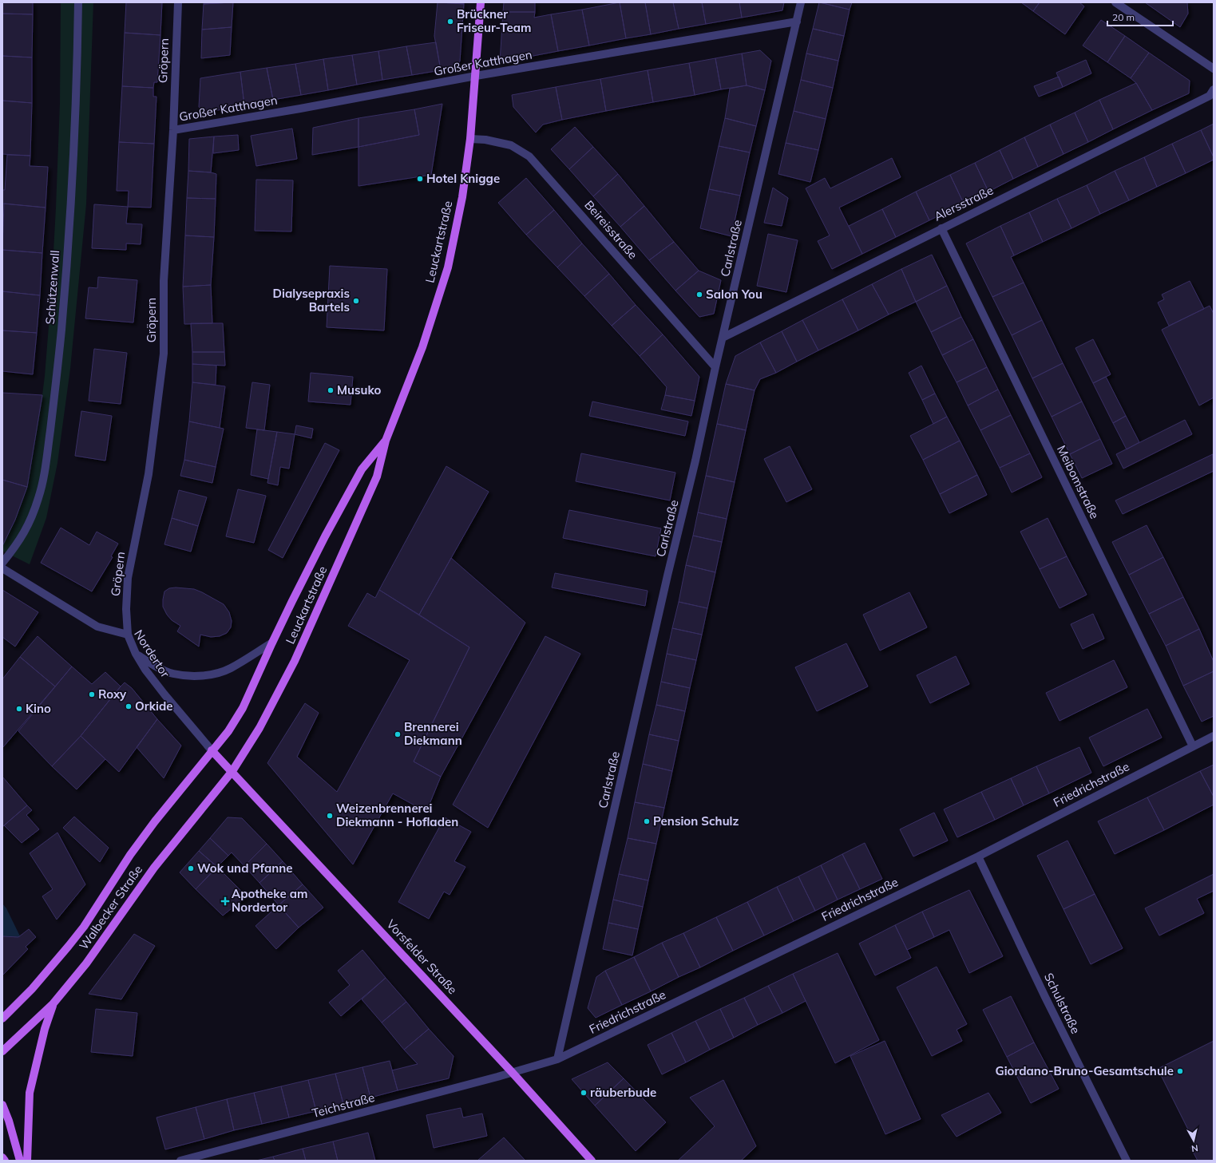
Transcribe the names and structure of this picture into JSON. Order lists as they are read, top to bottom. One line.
{"streets":{"main road":["Leuckartstraße","Walbecker Straße","Vorsfelder Straße"],"street":["Gröpern","Großer Katthagen","Alersstraße","Beireisstraße","Carlstraße","Schützenwall","Meibomstraße","Nordertor","Friedrichstraße","Schulstraße","Teichstraße"]},"crossings":[["Gröpern","Großer Katthagen"],["Gröpern","Nordertor"],["Großer Katthagen","Leuckartstraße"],["Großer Katthagen","Carlstraße"],["Alersstraße","Carlstraße"],["Alersstraße","Meibomstraße"],["Beireisstraße","Leuckartstraße"],["Beireisstraße","Carlstraße"],["Leuckartstraße","Nordertor"],["Leuckartstraße","Walbecker Straße"],["Leuckartstraße","Vorsfelder Straße"],["Carlstraße","Friedrichstraße"],["Meibomstraße","Friedrichstraße"],["Nordertor","Walbecker Straße"],["Nordertor","Vorsfelder Straße"],["Friedrichstraße","Vorsfelder Straße"],["Friedrichstraße","Schulstraße"],["Friedrichstraße","Teichstraße"],["Walbecker Straße","Vorsfelder Straße"],["Vorsfelder Straße","Teichstraße"]],"places":{"other":["Brückner Friseur-Team","Hotel Knigge","Salon You","Dialysepraxis Bartels","Musuko","Roxy","Orkide","Kino","Brennerei Diekmann","Weizenbrennerei Diekmann - Hofladen","Pension Schulz","Wok und Pfanne","Giordano-Bruno-Gesamtschule","räuberbude"],"health":["Apotheke am Nordertor"]},"scale_bar":"20 m","north":"bottom"}
